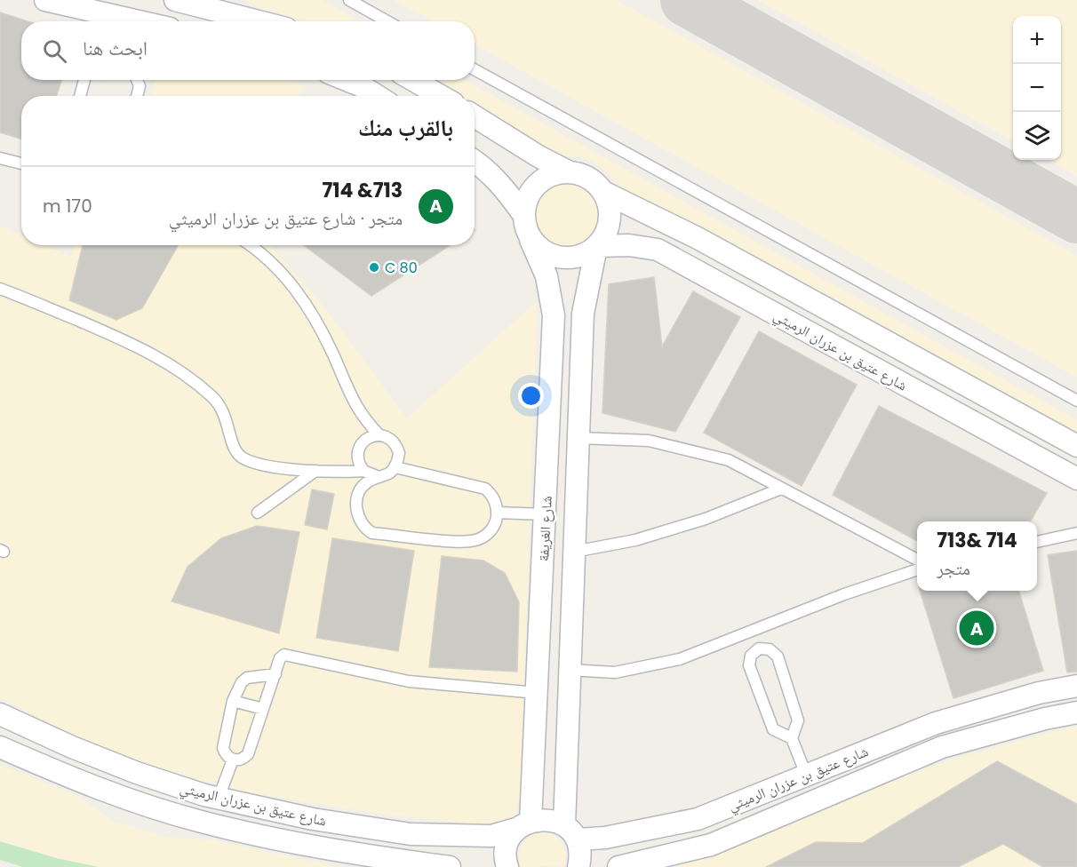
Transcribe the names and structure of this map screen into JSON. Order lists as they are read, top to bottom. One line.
{"streets":{"street":["شارع عتيق بن عزران الرميثي","شارع الغريفة"]},"crossings":[["شارع عتيق بن عزران الرميثي","شارع الغريفة"]],"places":["C 80"],"page":{"map_buttons":["+","−"],"search":"ابحث هنا","heading":"بالقرب منك","list":[{"mark":"A","name":"713& 714","note":"متجر · شارع عتيق بن عزران الرميثي","value":"170 m"}],"popup":["713& 714","متجر"],"pins":"A"}}
